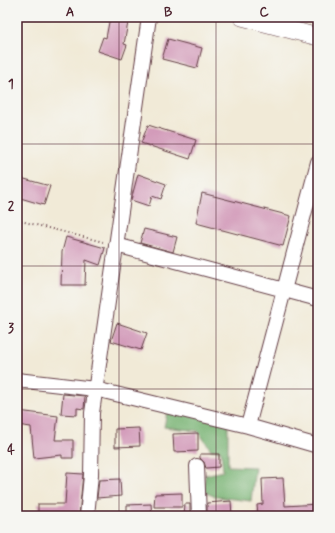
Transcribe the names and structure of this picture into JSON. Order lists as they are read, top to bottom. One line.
{"grid":{"columns":["A","B","C"],"rows":["1","2","3","4"]}}
